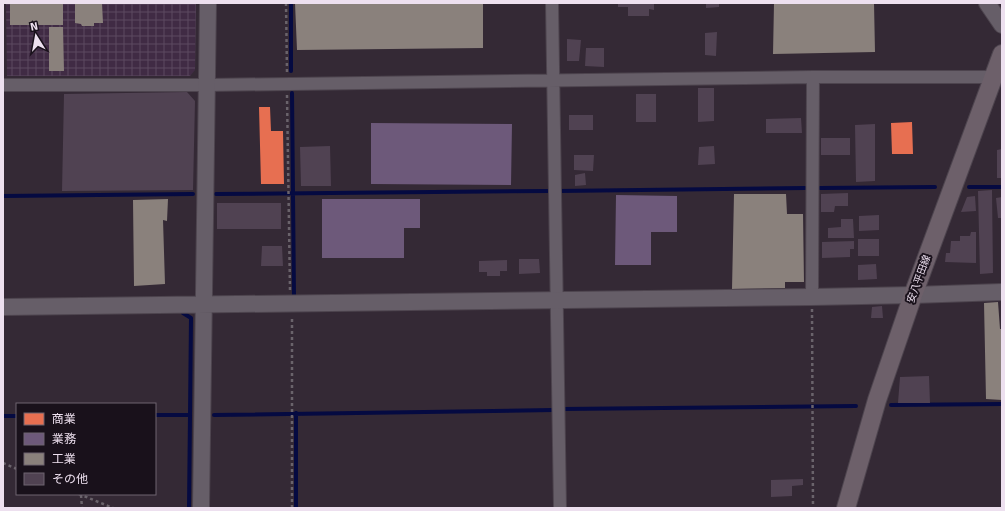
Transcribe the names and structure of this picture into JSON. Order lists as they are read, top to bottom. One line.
{"streets":{"main road":["安八平田線"]},"legend":["商業","業務","工業","その他"],"north":"top"}
